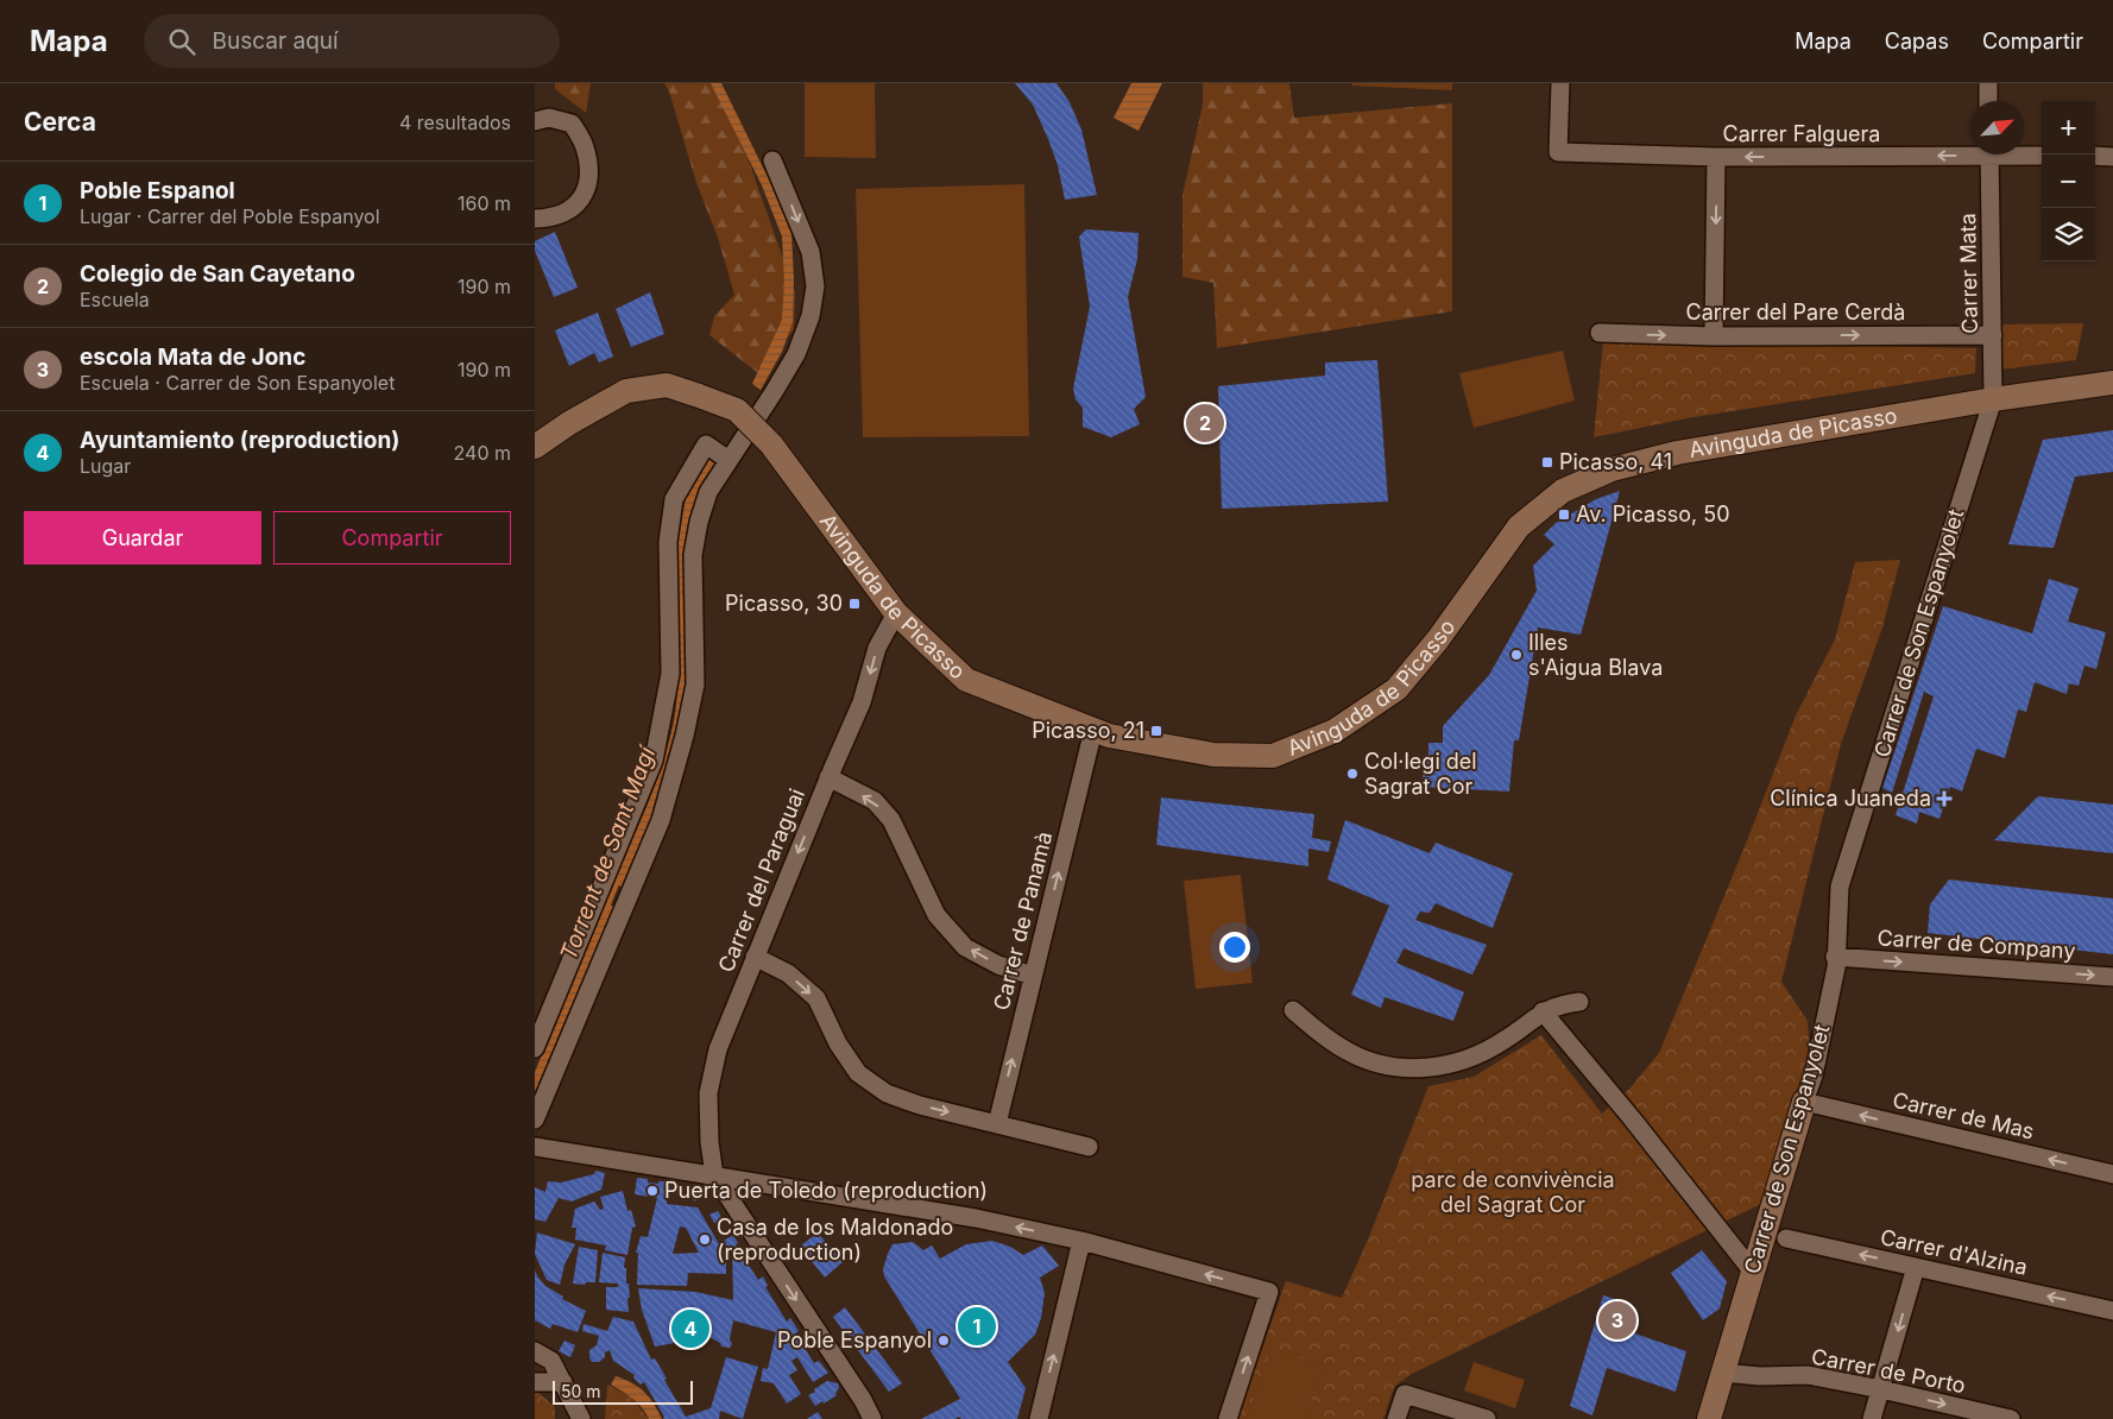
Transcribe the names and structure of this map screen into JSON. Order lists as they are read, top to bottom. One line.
{"streets":{"street":["Carrer Falguera","Carrer Mata","Carrer del Pare Cerdà","Avinguda de Picasso","Carrer de Son Espanyolet","Carrer del Paraguai","Carrer de Panamà","Carrer de Company","Carrer de Mas","Carrer d'Alzina","Carrer de Porto"]},"crossings":[["Carrer Mata","Carrer del Pare Cerdà"],["Carrer Mata","Avinguda de Picasso"],["Carrer Mata","Carrer de Son Espanyolet"],["Avinguda de Picasso","Carrer de Son Espanyolet"],["Avinguda de Picasso","Carrer del Paraguai"],["Avinguda de Picasso","Carrer de Panamà"],["Carrer de Son Espanyolet","Carrer de Company"],["Carrer de Son Espanyolet","Carrer de Mas"],["Carrer de Son Espanyolet","Carrer de Porto"]],"one_way":["Carrer Falguera","Carrer del Pare Cerdà","Carrer de Panamà","Carrer de Company","Carrer de Mas","Carrer d'Alzina","Carrer de Porto"],"water":["Torrent de Sant Magí"],"parks":["parc de convivència del Sagrat Cor"],"places":{"transit":["Picasso, 41","Av. Picasso, 50","Picasso, 30","Picasso, 21"],"other":["Illes s'Aigua Blava","Col·legi del Sagrat Cor","Puerta de Toledo (reproduction)","Casa de los Maldonado (reproduction)","Poble Espanyol"],"health":["Clínica Juaneda"]},"scale_bar":"50 m","north":"top right","page":{"header":"Mapa","search":"Buscar aquí","nav":["Mapa","Capas","Compartir"],"heading":["Cerca","4 resultados"],"map_buttons":["+","−"],"list":[{"mark":"1","name":"Poble Espanol","note":"Lugar · Carrer del Poble Espanyol","value":"160 m"},{"mark":"2","name":"Colegio de San Cayetano","note":"Escuela","value":"190 m"},{"mark":"3","name":"escola Mata de Jonc","note":"Escuela · Carrer de Son Espanyolet","value":"190 m"},{"mark":"4","name":"Ayuntamiento (reproduction)","note":"Lugar","value":"240 m"}],"pins":["2","3","1","4"],"buttons":["Guardar","Compartir"],"scale":"50 m"}}
